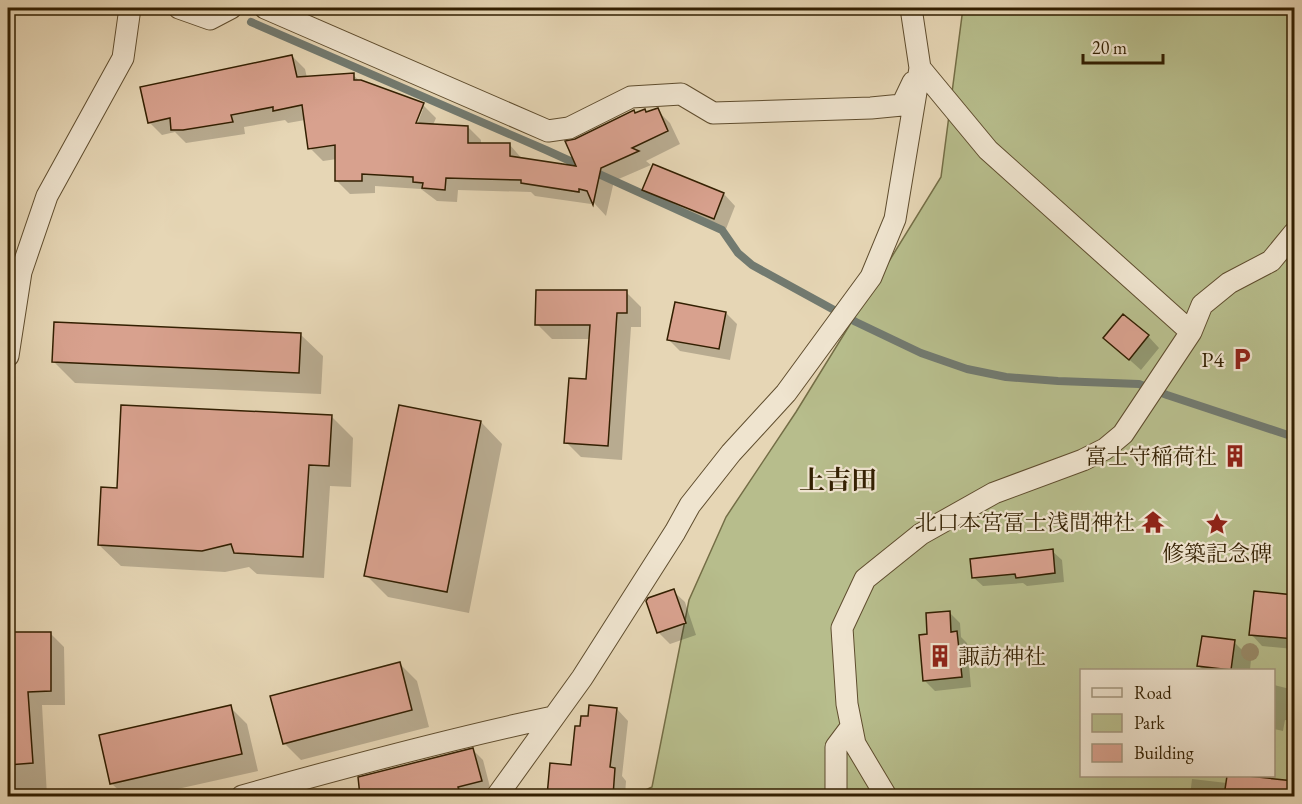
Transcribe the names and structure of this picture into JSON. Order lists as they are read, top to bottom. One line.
{"districts":["上吉田"],"places":{"parking":["P4"],"building":["富士守稲荷社","諏訪神社"],"temple":["北口本宮冨士浅間神社"],"place":["修築記念碑"]},"legend":["Road","Park","Building"],"scale_bar":"20 m"}
